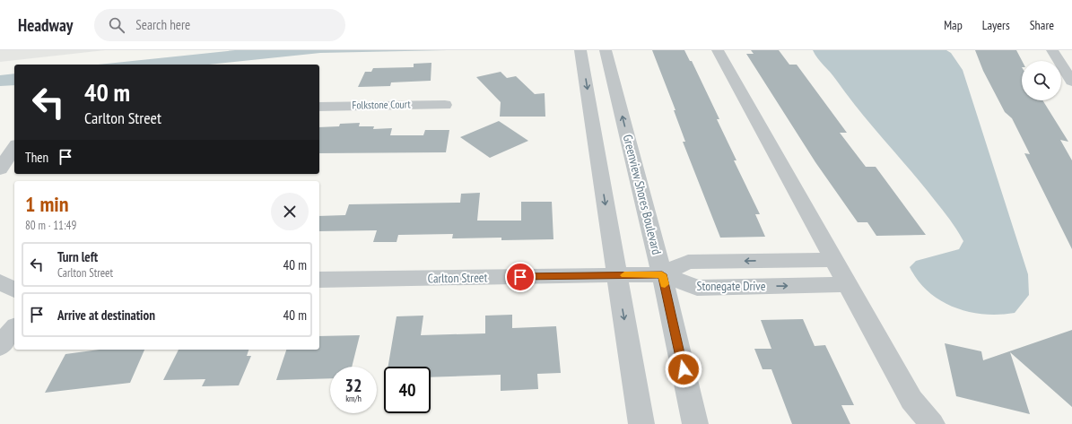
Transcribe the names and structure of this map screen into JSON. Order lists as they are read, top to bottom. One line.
{"streets":{"street":["Folkstone Court","Greenview Shores Boulevard","Carlton Street","Stonegate Drive"]},"crossings":[["Greenview Shores Boulevard","Carlton Street"],["Greenview Shores Boulevard","Stonegate Drive"],["Carlton Street","Stonegate Drive"]],"page":{"header":"Headway","search":"Search here","nav":["Map","Layers","Share"],"turn":["40 m","Carlton Street"],"then":"Then","heading":["1 min","80 m · 11:49"],"list":[{"name":"Turn left","note":"Carlton Street","value":"40 m"},{"name":"Arrive at destination","value":"40 m"}],"speed":"32 km/h","limit":"40"}}
